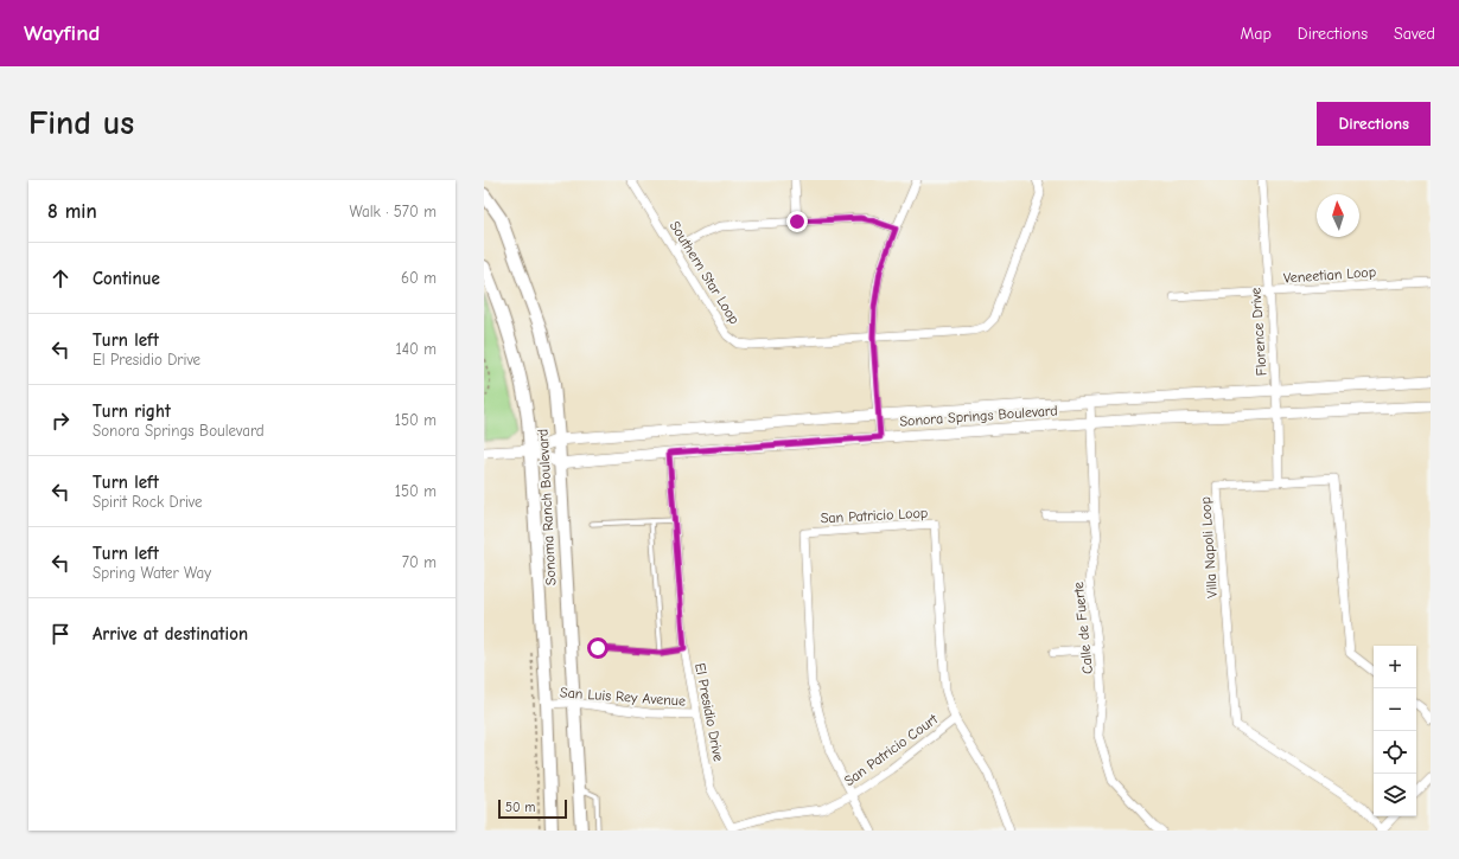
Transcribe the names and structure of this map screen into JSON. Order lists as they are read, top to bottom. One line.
{"streets":{"main road":["Sonoma Ranch Boulevard"],"street":["Southern Star Loop","Veneetian Loop","Florence Drive","Sonora Springs Boulevard","San Patricio Loop","Villa Napoli Loop","Calle de Fuerte","San Luis Rey Avenue","El Presidio Drive","San Patricio Court"]},"crossings":[["Veneetian Loop","Florence Drive"],["Florence Drive","Sonora Springs Boulevard"],["Florence Drive","Villa Napoli Loop"],["Sonora Springs Boulevard","Sonoma Ranch Boulevard"],["Sonora Springs Boulevard","Calle de Fuerte"],["Sonora Springs Boulevard","El Presidio Drive"],["Sonoma Ranch Boulevard","San Luis Rey Avenue"],["San Patricio Loop","San Patricio Court"],["San Luis Rey Avenue","El Presidio Drive"],["El Presidio Drive","San Patricio Court"]],"scale_bar":"50 m","north":"top","page":{"header":"Wayfind","nav":["Map","Directions","Saved"],"buttons":"Directions","title":"Find us","heading":["8 min","Walk · 570 m"],"list":[["Continue","60 m"],["Turn left","El Presidio Drive","140 m"],["Turn right","Sonora Springs Boulevard","150 m"],["Turn left","Spirit Rock Drive","150 m"],["Turn left","Spring Water Way","70 m"],"Arrive at destination"],"map_buttons":["+","−"],"scale":"50 m"}}
